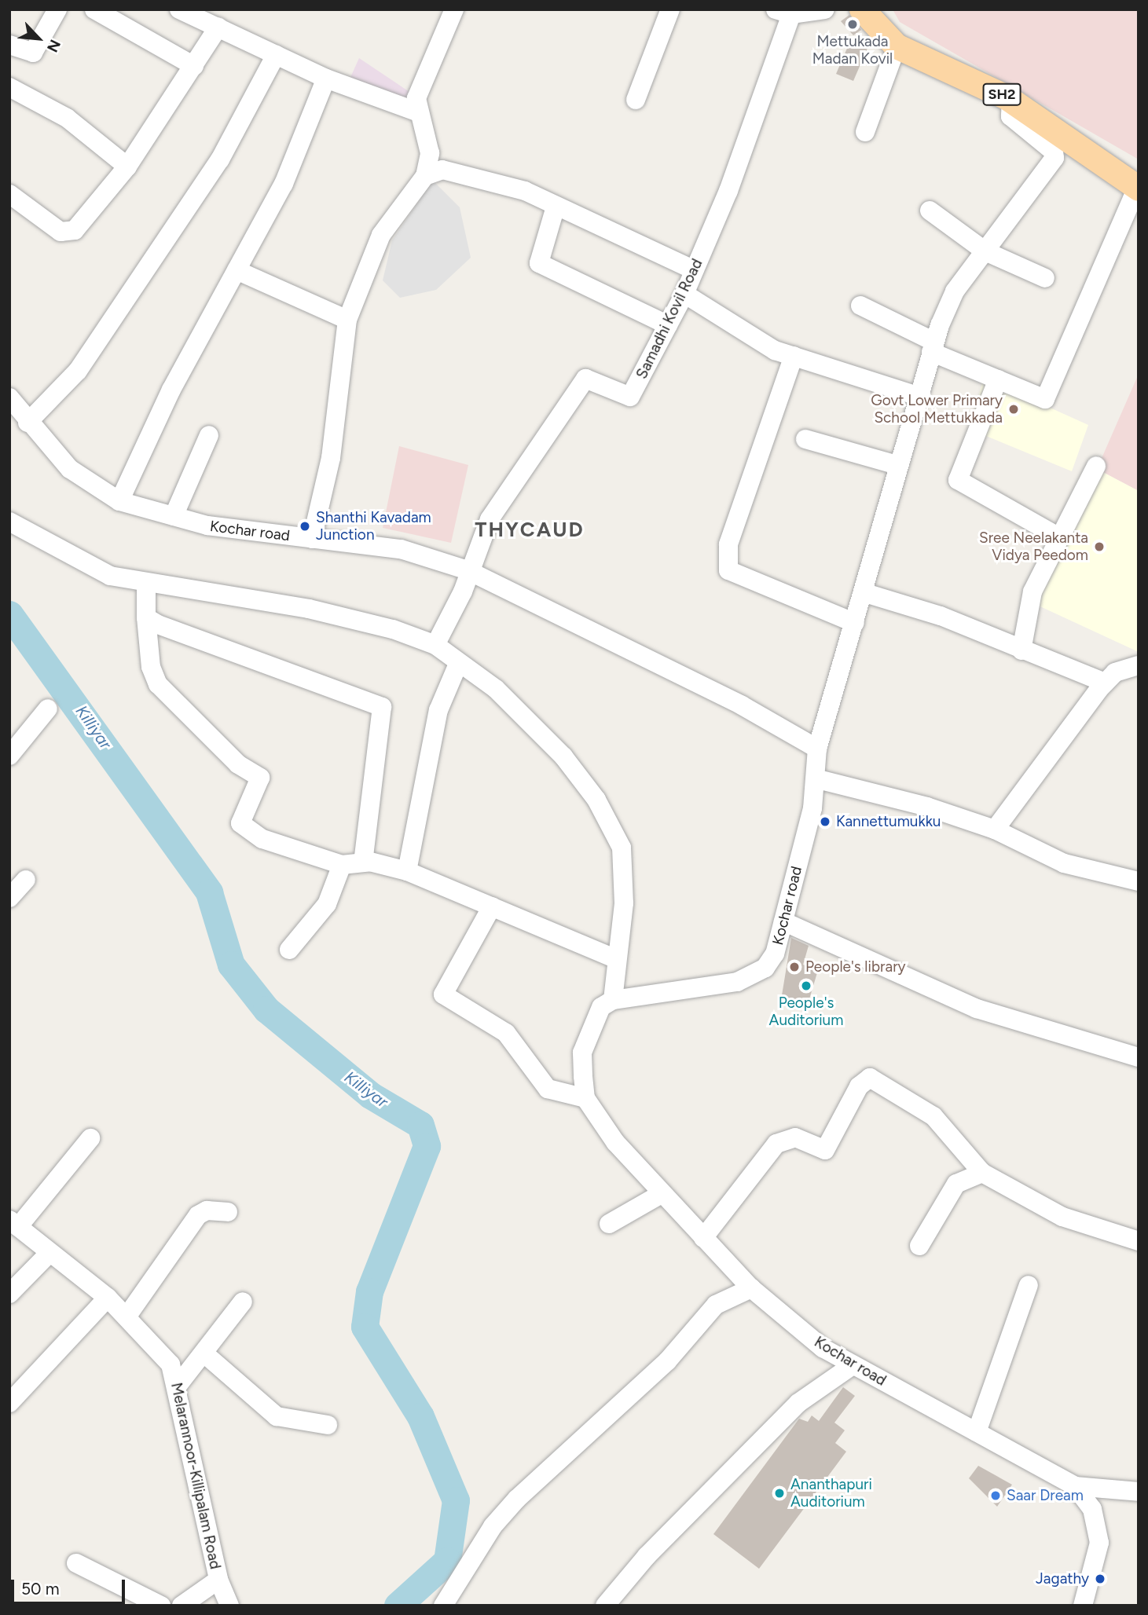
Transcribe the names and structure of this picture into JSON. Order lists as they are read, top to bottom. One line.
{"streets":{"main road":["SH2"],"street":["Samadhi Kovil Road","Kochar road","Melarannoor-Killipalam Road"]},"crossings":[["Samadhi Kovil Road","Kochar road"]],"districts":["THYCAUD"],"water":["Killiyar"],"places":["Mettukada Madan Kovil","Govt Lower Primary School Mettukkada","Shanthi Kavadam Junction","Sree Neelakanta Vidya Peedom","Kannettumukku","People's library","People's Auditorium","Ananthapuri Auditorium","Saar Dream","Jagathy"],"scale_bar":"50 m","north":"bottom right"}
